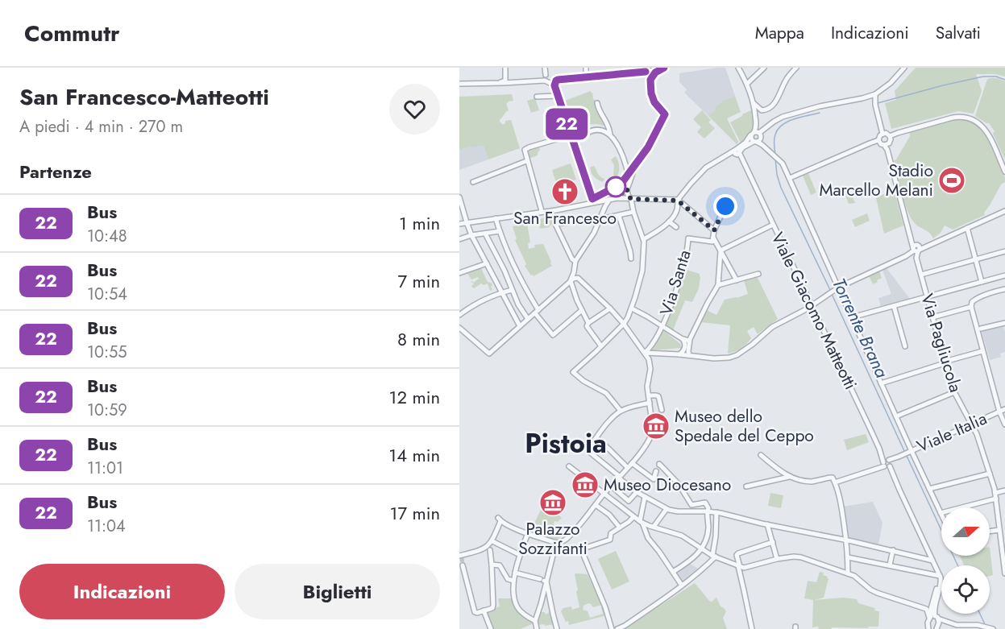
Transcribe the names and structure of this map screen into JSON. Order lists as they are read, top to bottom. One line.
{"streets":{"street":["Via Santa","Viale Giacomo Matteotti","Via Pagliucola","Viale Italia"]},"crossings":[["Viale Giacomo Matteotti","Viale Italia"],["Via Pagliucola","Viale Italia"]],"districts":["Pistoia"],"water":["Torrente Brana"],"places":{"sports":["Stadio Marcello Melani"],"church":["San Francesco"],"museum":["Museo dello Spedale del Ceppo","Museo Diocesano","Palazzo Sozzifanti"]},"lines":["bus line 22"],"north":"right","page":{"header":"Commutr","nav":["Mappa","Indicazioni","Salvati"],"heading":[["San Francesco-Matteotti","A piedi · 4 min · 270 m"],"Partenze"],"on_map":"22","list":[{"mark":"22","name":"Bus","note":"10:48","value":"1 min"},{"mark":"22","name":"Bus","note":"10:54","value":"7 min"},{"mark":"22","name":"Bus","note":"10:55","value":"8 min"},{"mark":"22","name":"Bus","note":"10:59","value":"12 min"},{"mark":"22","name":"Bus","note":"11:01","value":"14 min"},{"mark":"22","name":"Bus","note":"11:04","value":"17 min"}],"buttons":["Indicazioni","Biglietti"]}}
